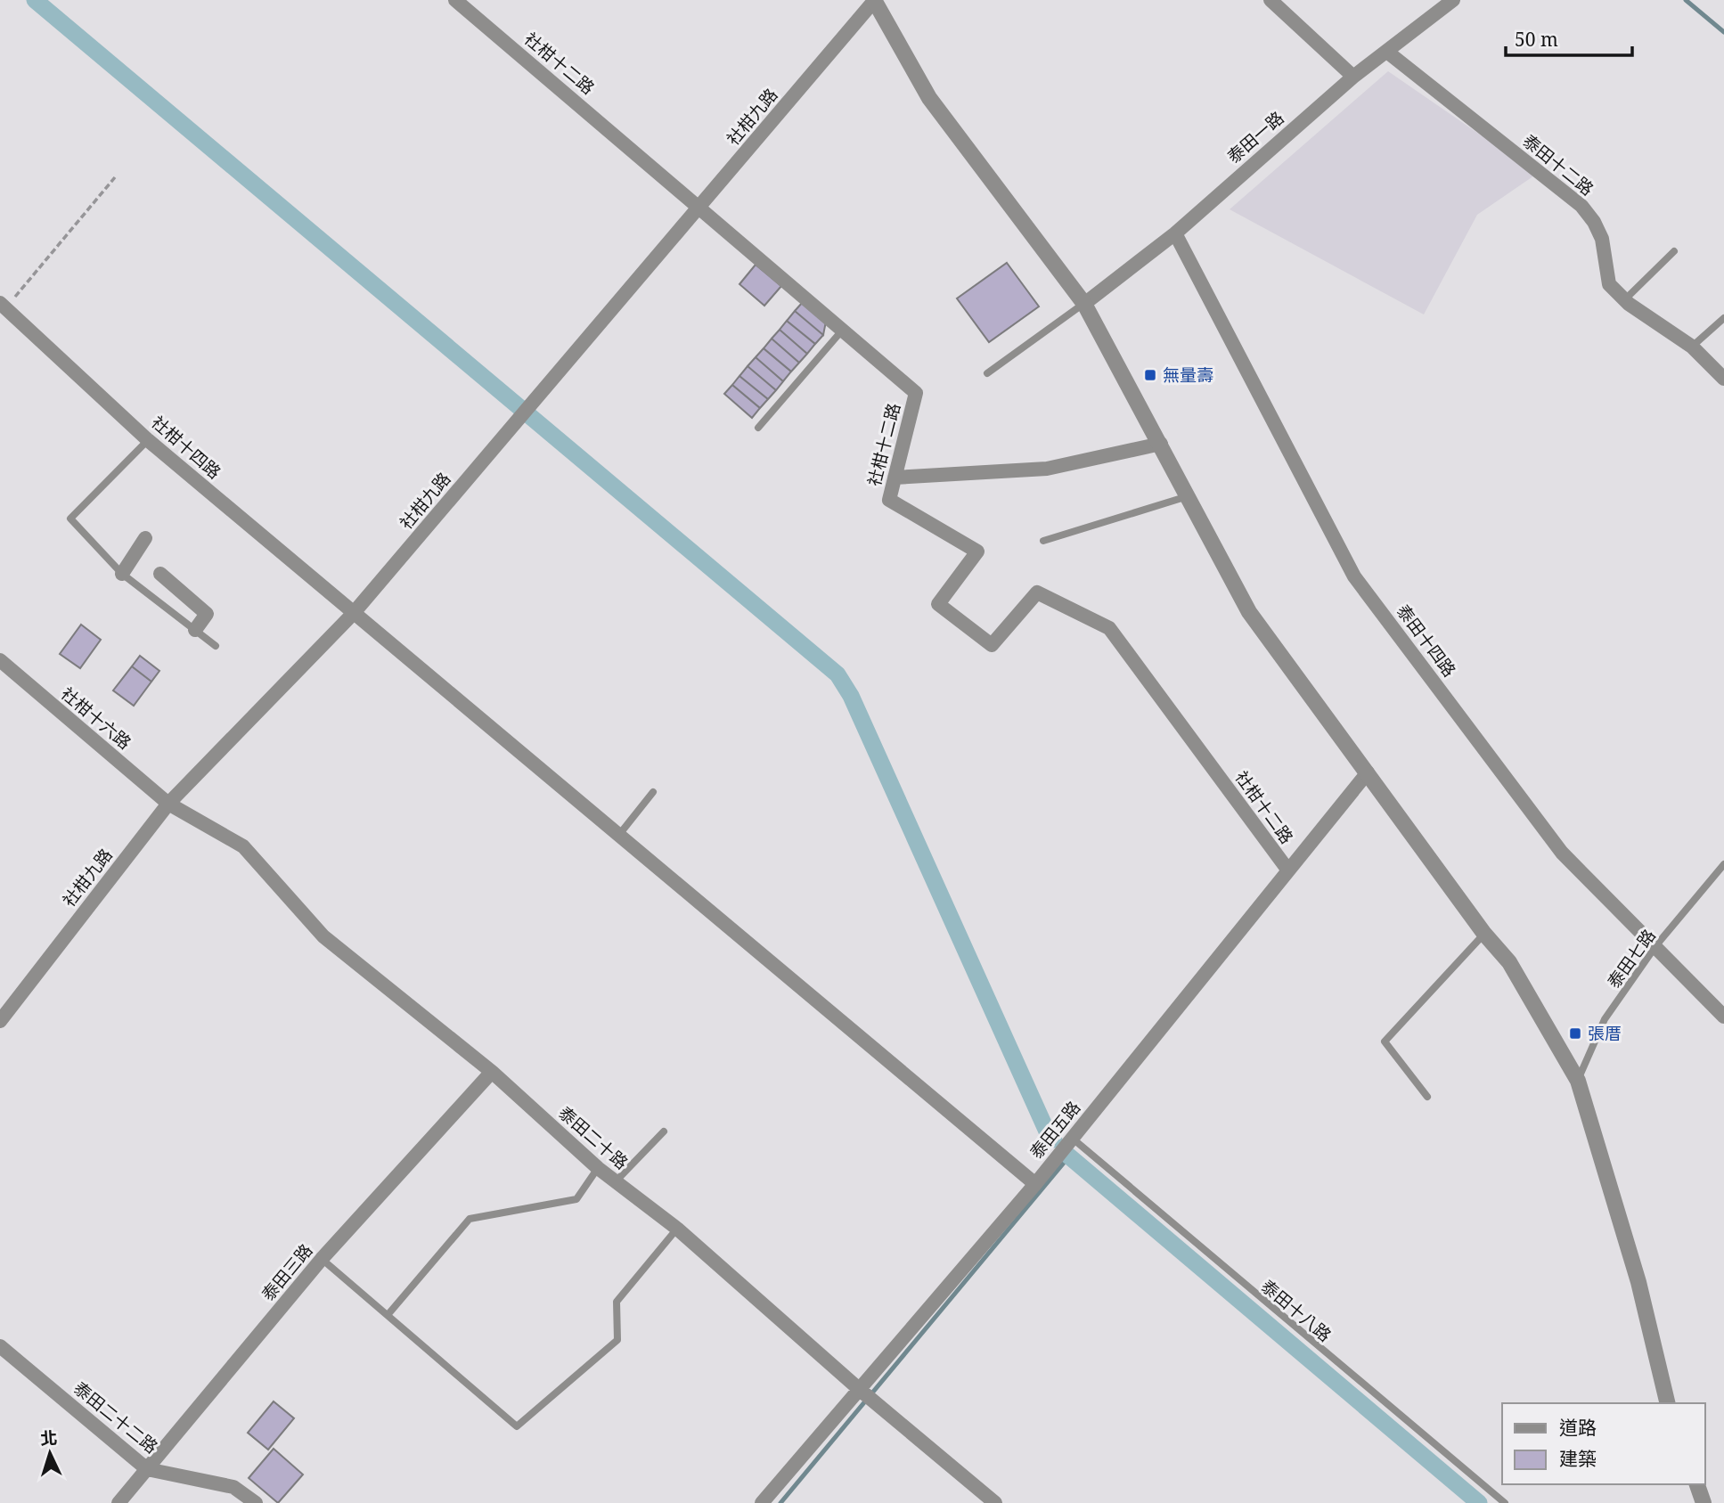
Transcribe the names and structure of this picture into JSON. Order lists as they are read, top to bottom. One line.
{"streets":{"street":["社柑十二路","社柑九路","泰田一路","泰田十二路","社柑十四路","泰田十四路","社柑十六路","泰田五路","泰田二十路","泰田三路","泰田二十二路"],"lane":["泰田七路","泰田十八路"]},"crossings":[["社柑十二路","社柑九路"],["社柑十二路","泰田五路"],["社柑九路","社柑十四路"],["社柑九路","社柑十六路"],["社柑九路","泰田二十路"],["泰田一路","泰田十二路"],["泰田一路","泰田十四路"],["社柑十四路","泰田五路"],["泰田十四路","泰田七路"],["社柑十六路","泰田二十路"],["泰田五路","泰田二十路"],["泰田五路","泰田十八路"],["泰田二十路","泰田三路"],["泰田三路","泰田二十二路"]],"places":{"transit":["無量壽","張厝"]},"legend":["道路","建築"],"scale_bar":"50 m","north":"top"}
